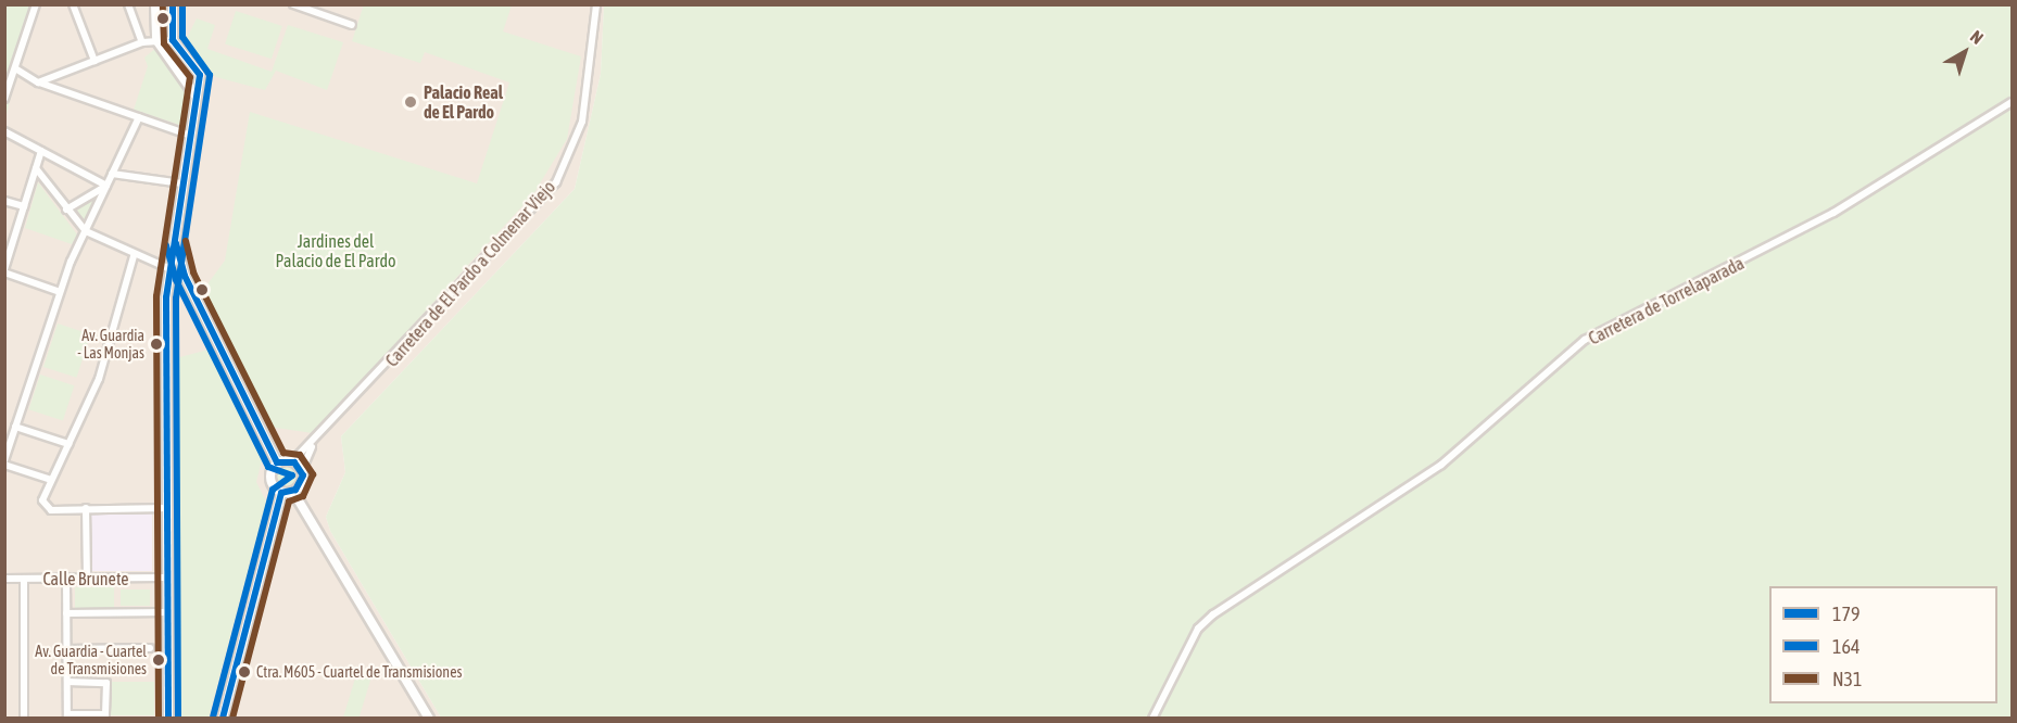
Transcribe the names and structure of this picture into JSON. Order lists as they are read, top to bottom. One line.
{"streets":{"street":["Carretera de El Pardo a Colmenar Viejo","Carretera de Torrelaparada","Calle Brunete"]},"parks":["Jardines del Palacio de El Pardo"],"places":["Palacio Real de El Pardo","Av. Guardia - Las Monjas","Av. Guardia - Cuartel de Transmisiones","Ctra. M605 - Cuartel de Transmisiones"],"lines":["transit line 179","transit line 164","transit line N31"],"legend":["179","164","N31"],"north":"top right"}
